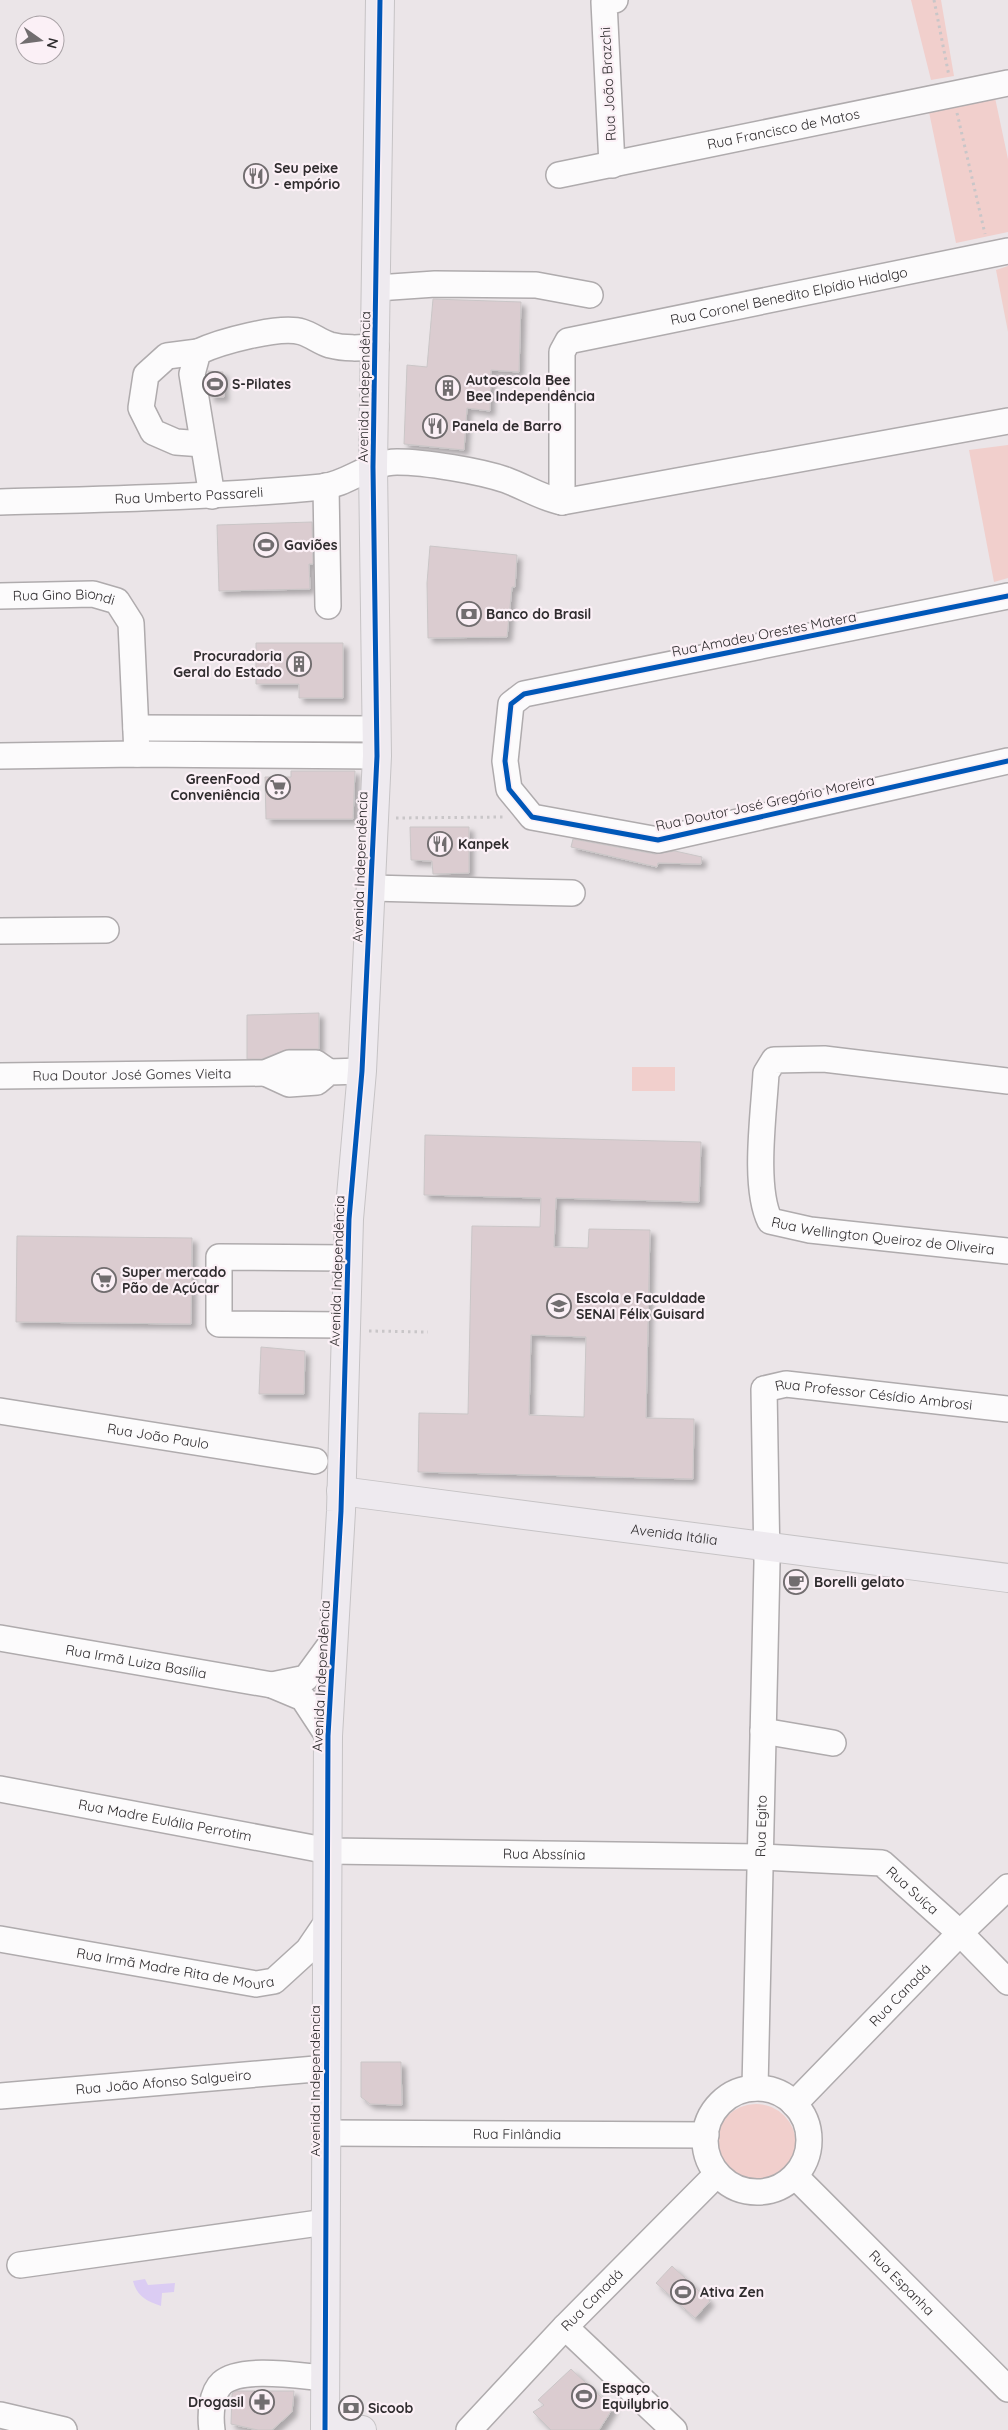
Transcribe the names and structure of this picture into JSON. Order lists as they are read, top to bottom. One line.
{"streets":{"main road":["Avenida Independência","Avenida Itália"],"street":["Rua João Brazchi","Rua Francisco de Matos","Rua Coronel Benedito Elpídio Hidalgo","Rua Umberto Passareli","Rua Gino Biondi","Rua Amadeu Orestes Matera","Rua Doutor José Gregório Moreira","Rua Doutor José Gomes Vieita","Rua Wellington Queiroz de Oliveira","Rua Professor Césídio Ambrosi","Rua João Paulo","Rua Irmã Luiza Basília","Rua Madre Eulália Perrotim","Rua Egito","Rua Abssínia","Rua Suíça","Rua Irmã Madre Rita de Moura","Rua Canadá","Rua João Afonso Salgueiro","Rua Finlândia","Rua Espanha"]},"crossings":[["Rua João Brazchi","Rua Francisco de Matos"],["Rua Coronel Benedito Elpídio Hidalgo","Rua Umberto Passareli"],["Avenida Independência","Rua Umberto Passareli"],["Avenida Independência","Rua Doutor José Gomes Vieita"],["Avenida Independência","Avenida Itália"],["Avenida Independência","Rua Irmã Luiza Basília"],["Avenida Independência","Rua Madre Eulália Perrotim"],["Avenida Independência","Rua Abssínia"],["Avenida Independência","Rua Irmã Madre Rita de Moura"],["Avenida Independência","Rua João Afonso Salgueiro"],["Avenida Independência","Rua Finlândia"],["Rua Amadeu Orestes Matera","Rua Doutor José Gregório Moreira"],["Rua Professor Césídio Ambrosi","Avenida Itália"],["Rua Professor Césídio Ambrosi","Rua Egito"],["Avenida Itália","Rua Egito"],["Rua Madre Eulália Perrotim","Rua Abssínia"],["Rua Egito","Rua Abssínia"],["Rua Egito","Rua Suíça"],["Rua Egito","Rua Canadá"],["Rua Egito","Rua Finlândia"],["Rua Egito","Rua Espanha"],["Rua Abssínia","Rua Suíça"],["Rua Suíça","Rua Canadá"],["Rua Canadá","Rua Finlândia"],["Rua Canadá","Rua Espanha"],["Rua Finlândia","Rua Espanha"]],"places":{"restaurant":["Seu peixe - empório","Panela de Barro","Kanpek"],"sports":["S-Pilates","Gaviões","Ativa Zen","Espaço Equilybrio"],"building":["Autoescola Bee Bee Independência","Procuradoria Geral do Estado"],"bank":["Banco do Brasil","Sicoob"],"supermarket":["GreenFood Conveniência","Super mercado Pão de Açúcar"],"school or university":["Escola e Faculdade SENAI Félix Guisard"],"cafe":["Borelli gelato"],"pharmacy":["Drogasil"]},"north":"right"}
